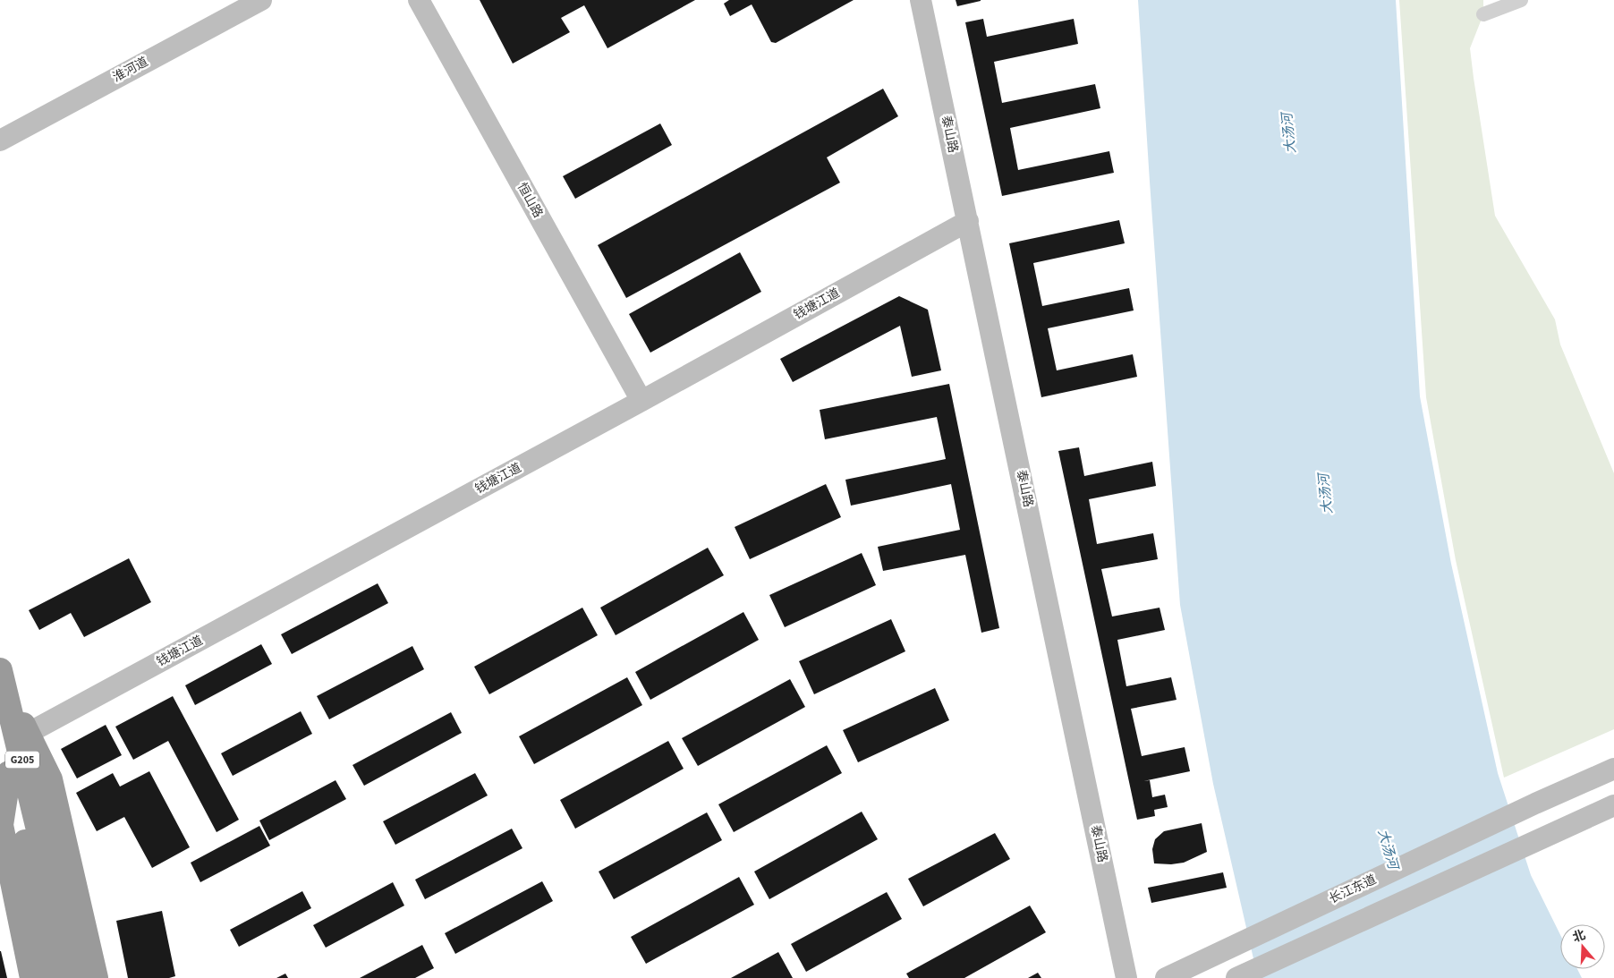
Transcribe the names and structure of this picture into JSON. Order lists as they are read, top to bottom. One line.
{"streets":{"highway":["G205"],"street":["淮河道","泰山路","恒山路","钱塘江道","长江东道"]},"crossings":[["泰山路","钱塘江道"],["恒山路","钱塘江道"]],"water":["大汤河"],"north":"top"}
